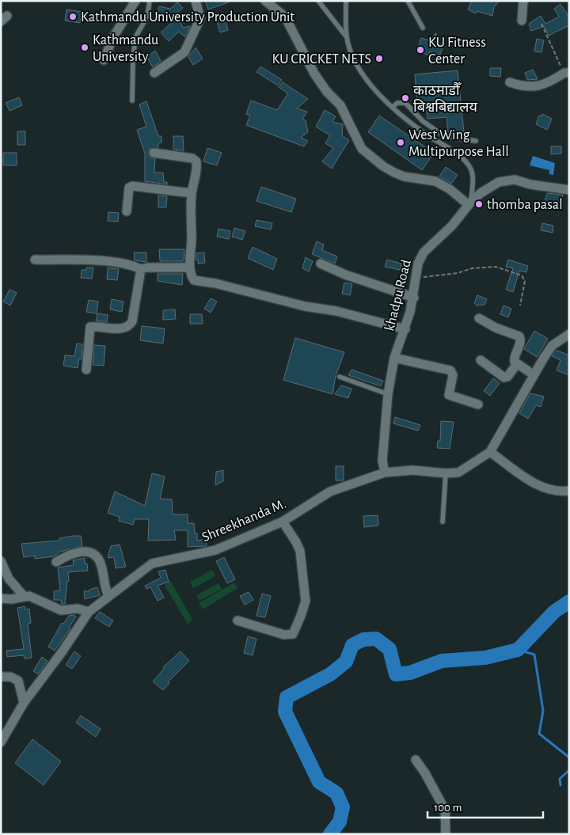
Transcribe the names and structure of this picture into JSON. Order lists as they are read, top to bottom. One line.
{"streets":{"street":["khadpu Road","Shreekhanda M."]},"crossings":[["khadpu Road","Shreekhanda M."]],"places":["Kathmandu University Production Unit","Kathmandu University","KU Fitness Center","KU CRICKET NETS","काठमाडौँ बिश्वबिद्यालय","West Wing Multipurpose Hall","thomba pasal"],"scale_bar":"100 m"}
